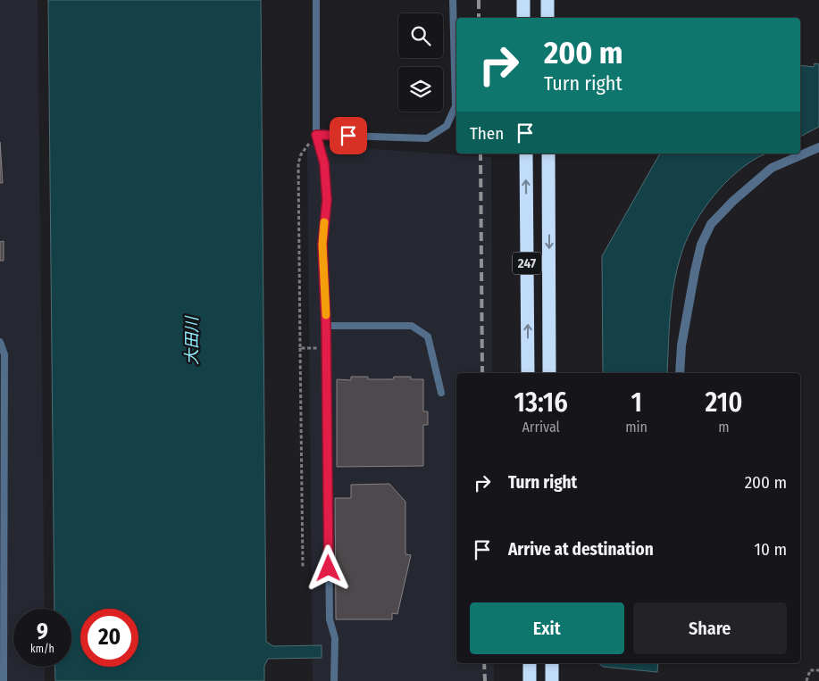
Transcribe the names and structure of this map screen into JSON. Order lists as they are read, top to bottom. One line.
{"streets":{"highway":["247"]},"water":["大田川"],"page":{"turn":["200 m","Turn right"],"then":"Then","eta":["13:16","Arrival","1","min","210","m"],"list":[{"name":"Turn right","value":"200 m"},{"name":"Arrive at destination","value":"10 m"}],"buttons":["Exit","Share"],"speed":"9 km/h","limit":"20"}}
